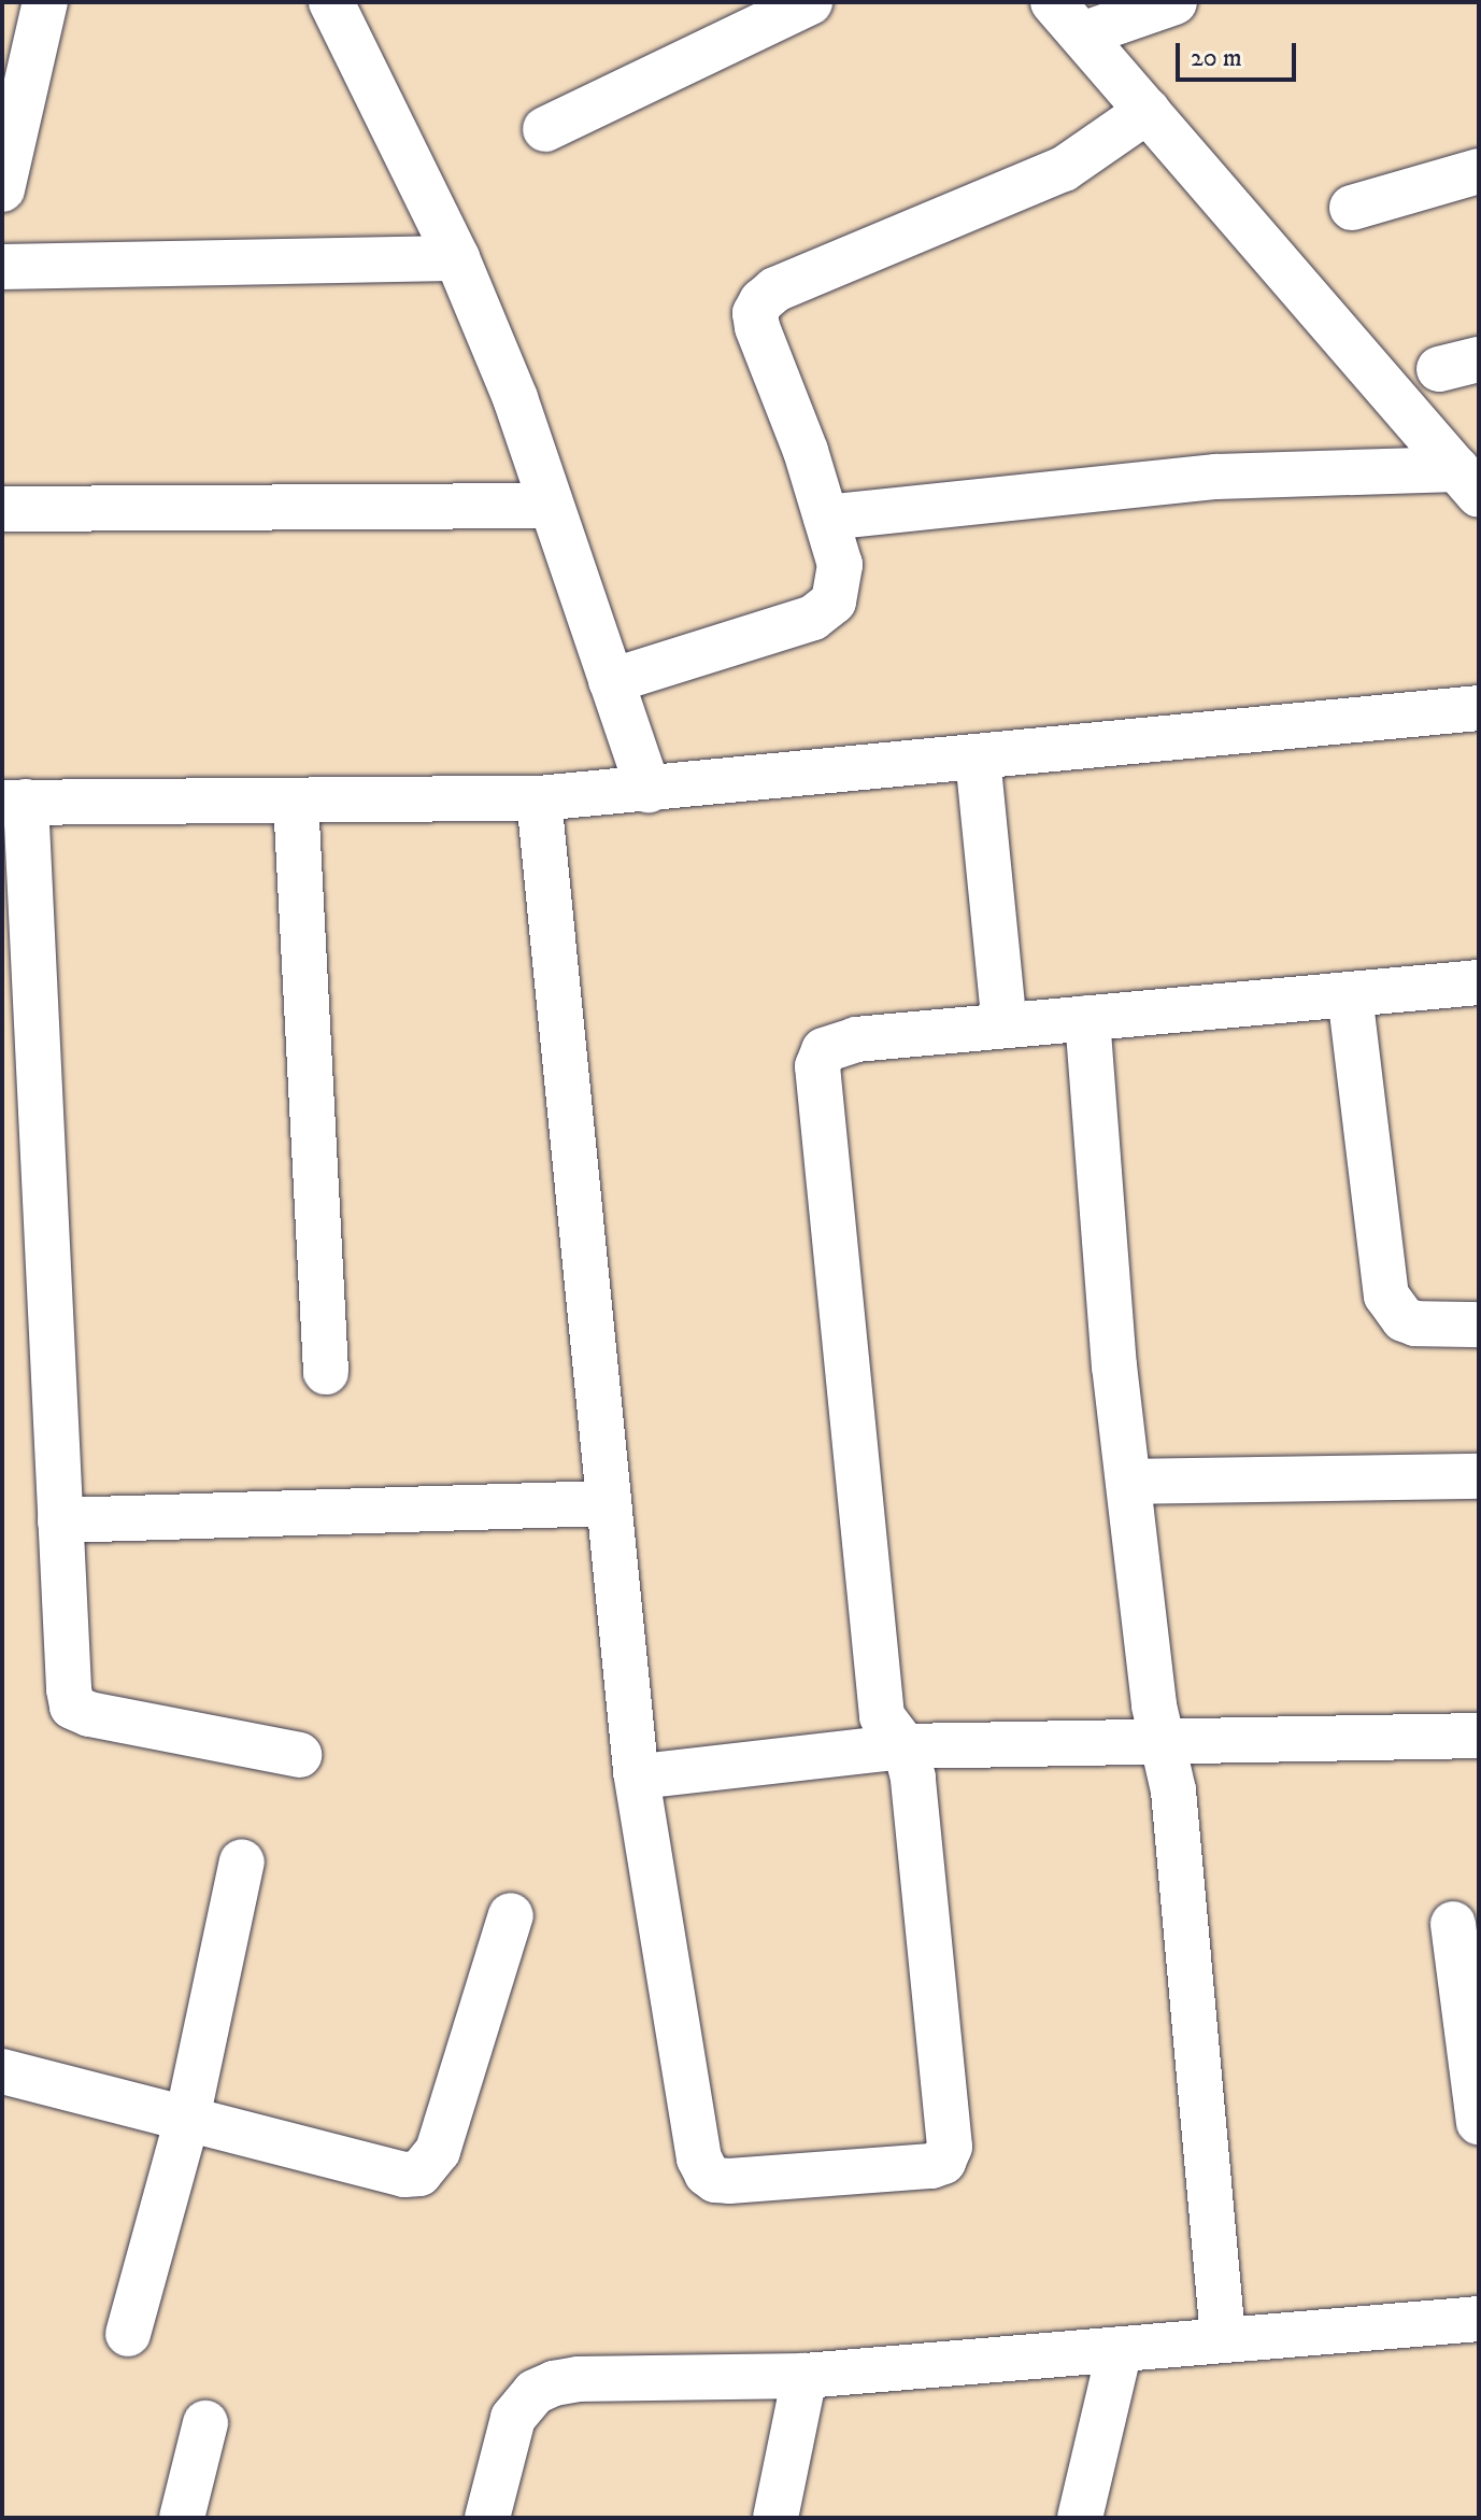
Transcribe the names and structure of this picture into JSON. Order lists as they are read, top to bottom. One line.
{"scale_bar":"20 m"}
